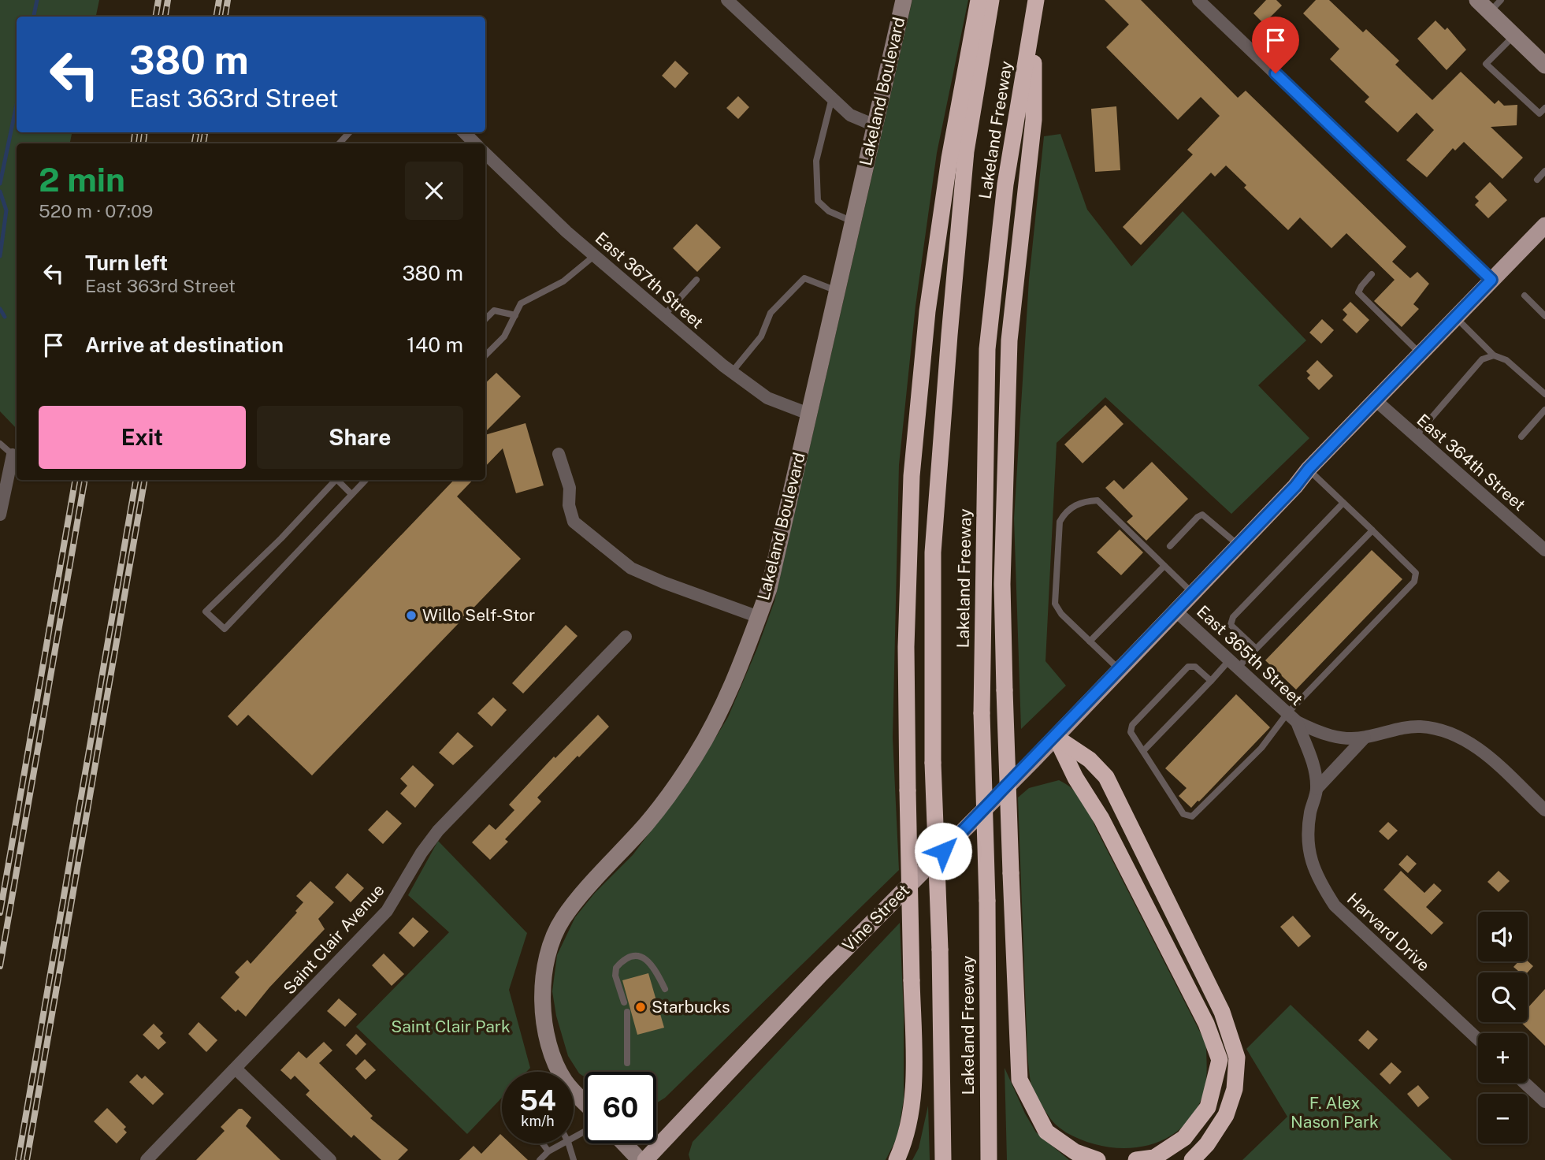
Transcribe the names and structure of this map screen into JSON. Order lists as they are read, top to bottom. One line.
{"streets":{"highway":["Lakeland Freeway"],"main road":["Vine Street"],"street":["Lakeland Boulevard","East 367th Street","East 364th Street","East 365th Street","Harvard Drive","Saint Clair Avenue"]},"crossings":[["Lakeland Boulevard","East 367th Street"],["East 364th Street","Vine Street"],["East 365th Street","Vine Street"],["East 365th Street","Harvard Drive"]],"parks":["Saint Clair Park","F. Alex Nason Park"],"places":["Willo Self-Stor","Starbucks"],"page":{"turn":["380 m","East 363rd Street"],"heading":["2 min","520 m · 07:09"],"list":[{"name":"Turn left","note":"East 363rd Street","value":"380 m"},{"name":"Arrive at destination","value":"140 m"}],"buttons":["Exit","Share"],"map_buttons":["+","−"],"speed":"54 km/h","limit":"60"}}
